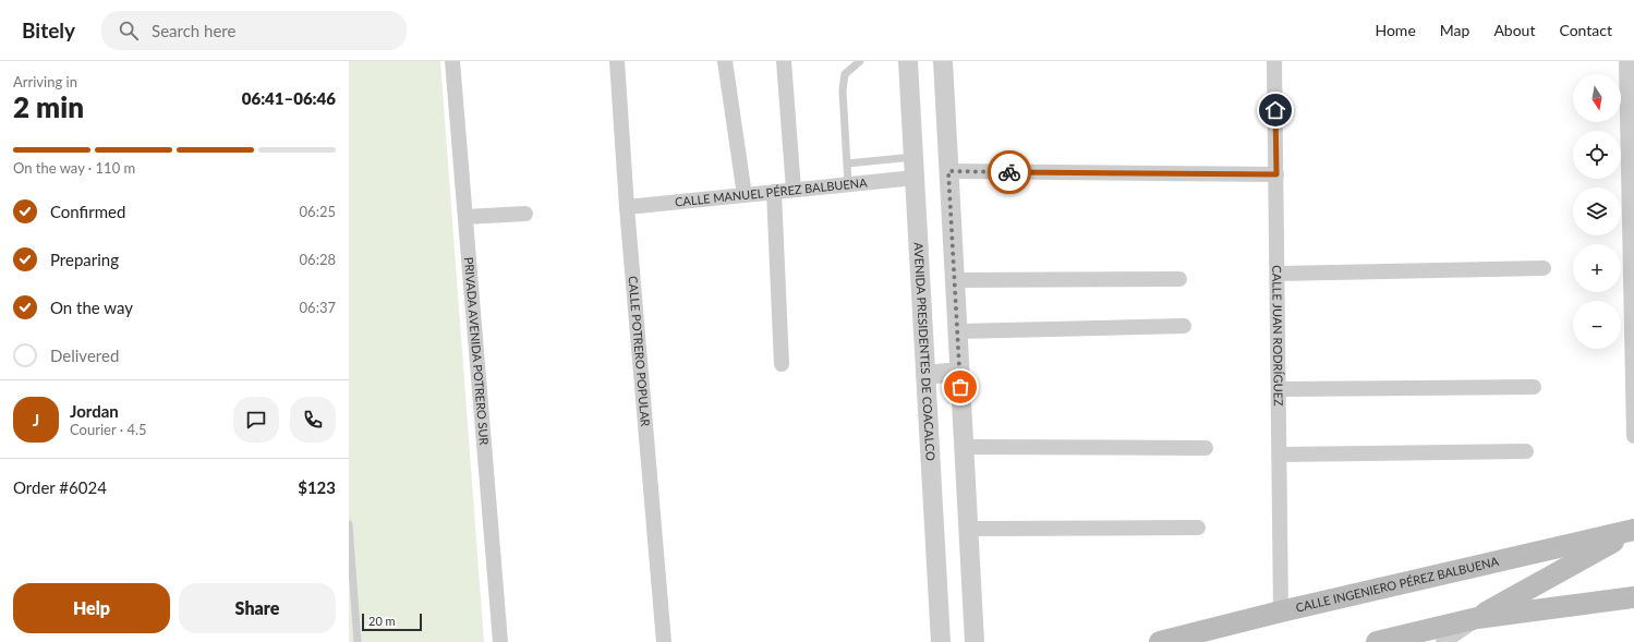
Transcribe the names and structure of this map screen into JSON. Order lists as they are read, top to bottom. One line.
{"streets":{"main road":["CALLE INGENIERO PÉREZ BALBUENA"],"street":["CALLE MANUEL PÉREZ BALBUENA","CALLE JUAN RODRÍGUEZ","PRIVADA AVENIDA POTRERO SUR","CALLE POTRERO POPULAR","AVENIDA PRESIDENTES DE COACALCO"]},"crossings":[["CALLE MANUEL PÉREZ BALBUENA","CALLE POTRERO POPULAR"],["CALLE MANUEL PÉREZ BALBUENA","AVENIDA PRESIDENTES DE COACALCO"],["CALLE JUAN RODRÍGUEZ","CALLE INGENIERO PÉREZ BALBUENA"]],"scale_bar":"20 m","north":"bottom","page":{"header":"Bitely","search":"Search here","nav":["Home","Map","About","Contact"],"heading":["2 min","Arriving in","06:41–06:46"],"panel":["Jordan","Courier · 4.5","Order #6024","$123"],"map_buttons":["+","−"],"bar":"On the way · 110 m","list":[["Confirmed","06:25"],["Preparing","06:28"],["On the way","06:37"],"Delivered"],"round":"J","buttons":["Help","Share"],"scale":"20 m"}}
